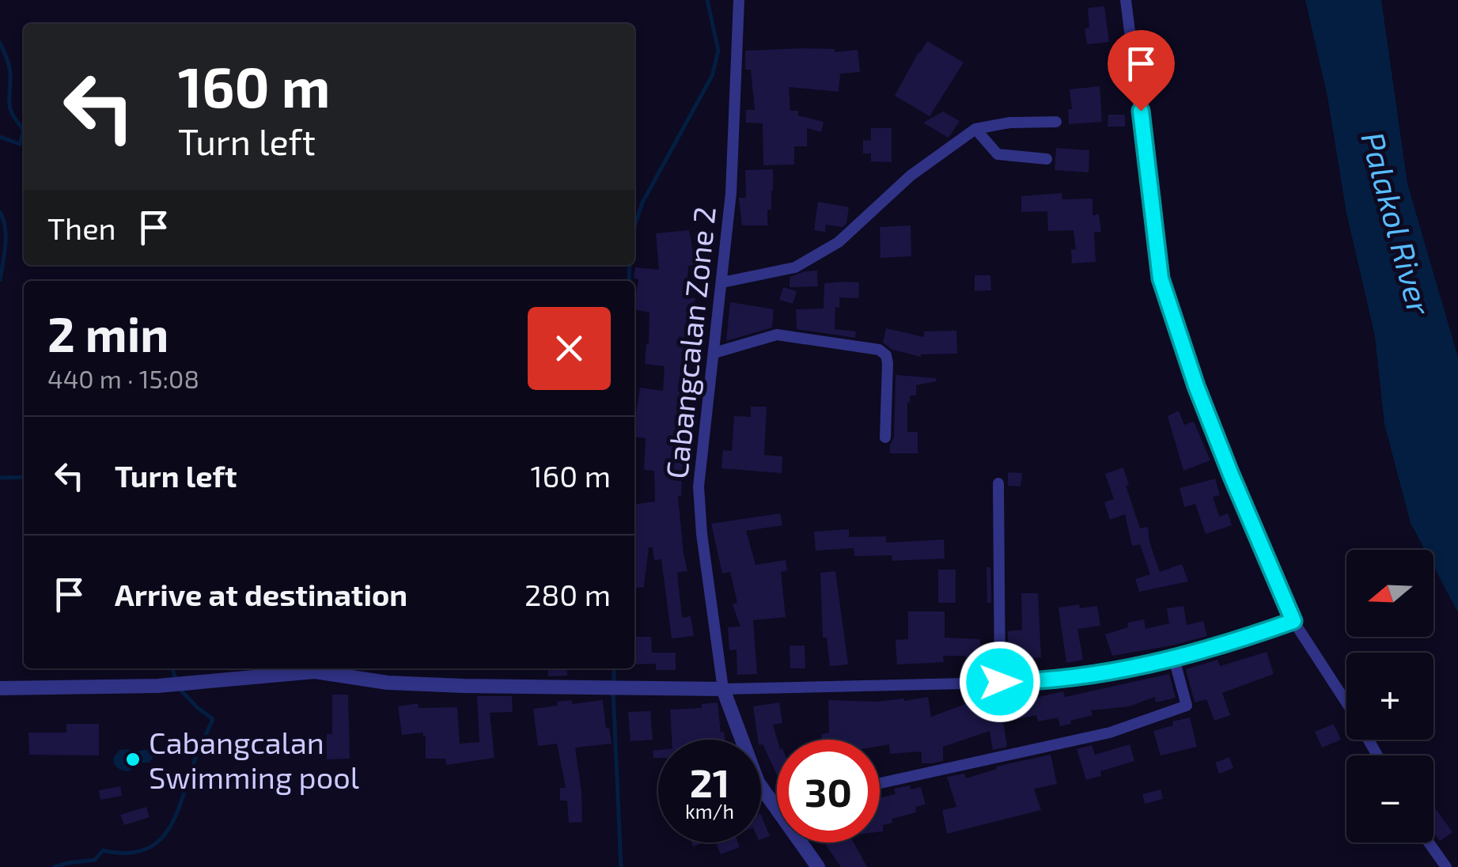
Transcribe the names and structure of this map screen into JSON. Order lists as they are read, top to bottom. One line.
{"streets":{"street":["Cabangcalan Zone 2"]},"water":["Palakol River"],"places":["Cabangcalan Swimming pool"],"north":"left","page":{"turn":["160 m","Turn left"],"then":"Then","heading":["2 min","440 m · 15:08"],"list":[{"name":"Turn left","value":"160 m"},{"name":"Arrive at destination","value":"280 m"}],"map_buttons":["+","−"],"speed":"21 km/h","limit":"30"}}
